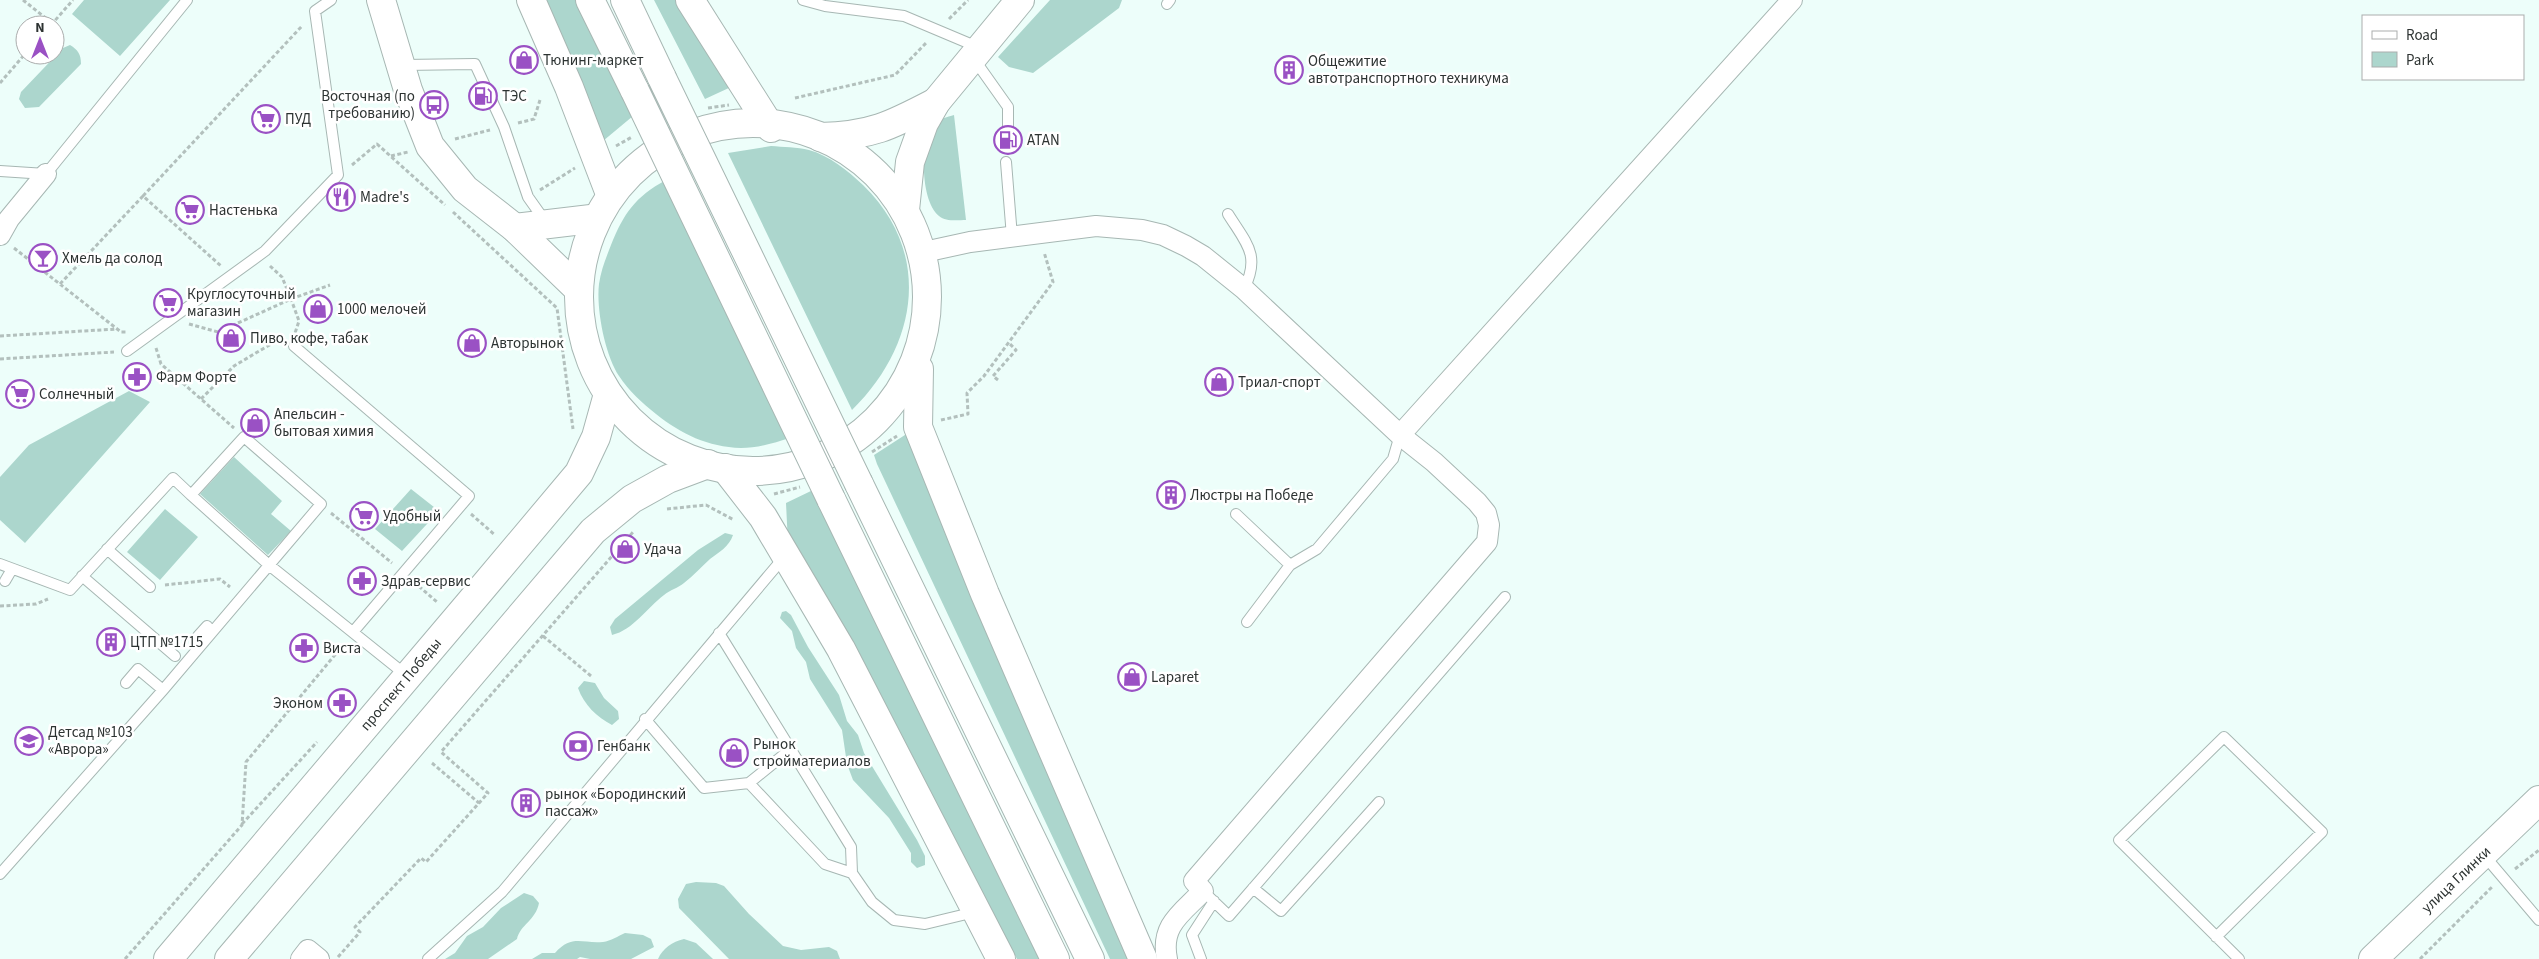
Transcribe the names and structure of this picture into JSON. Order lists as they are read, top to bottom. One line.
{"streets":{"main road":["проспект Победы","улица Глинки"]},"places":{"shop":["Тюнинг-маркет","1000 мелочей","Пиво, кофе, табак","Авторынок","Триал-спорт","Апельсин - бытовая химия","Удача","Laparet","Рынок стройматериалов"],"building":["Общежитие автотранспортного техникума","Люстры на Победе","ЦТП №1715","рынок «Бородинский пассаж»"],"fuel station":["ТЭС","ATAN"],"bus stop":["Восточная (по требованию)"],"supermarket":["ПУД","Настенька","Круглосуточный магазин","Солнечный","Удобный"],"restaurant":["Madre's"],"bar":["Хмель да солод"],"pharmacy":["Фарм Форте","Здрав-сервис","Виста","Эконом"],"school or university":["Детсад №103 «Аврора»"],"bank":["Генбанк"]},"legend":["Road","Park"],"north":"top"}
